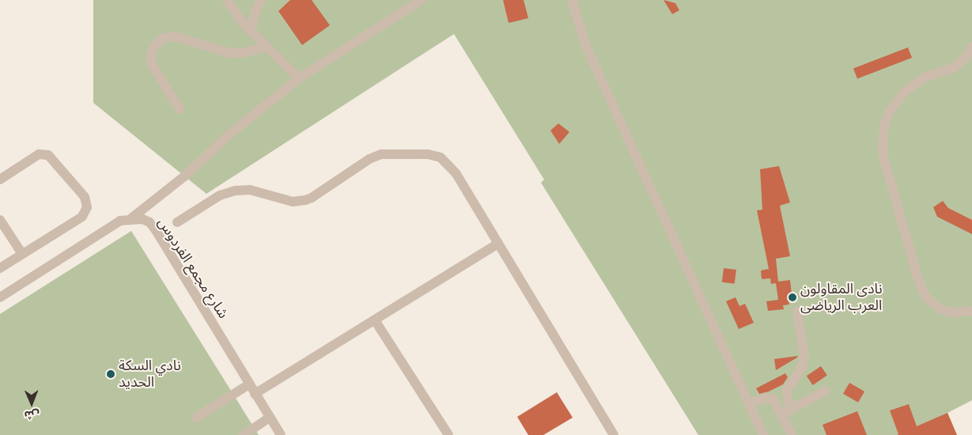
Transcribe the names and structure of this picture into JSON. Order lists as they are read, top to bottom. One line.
{"streets":{"street":["شارع مجمع الفردوس"]},"places":["نادى المقاولون العرب الرياضى","نادي السكة الحديد"],"north":"bottom"}
